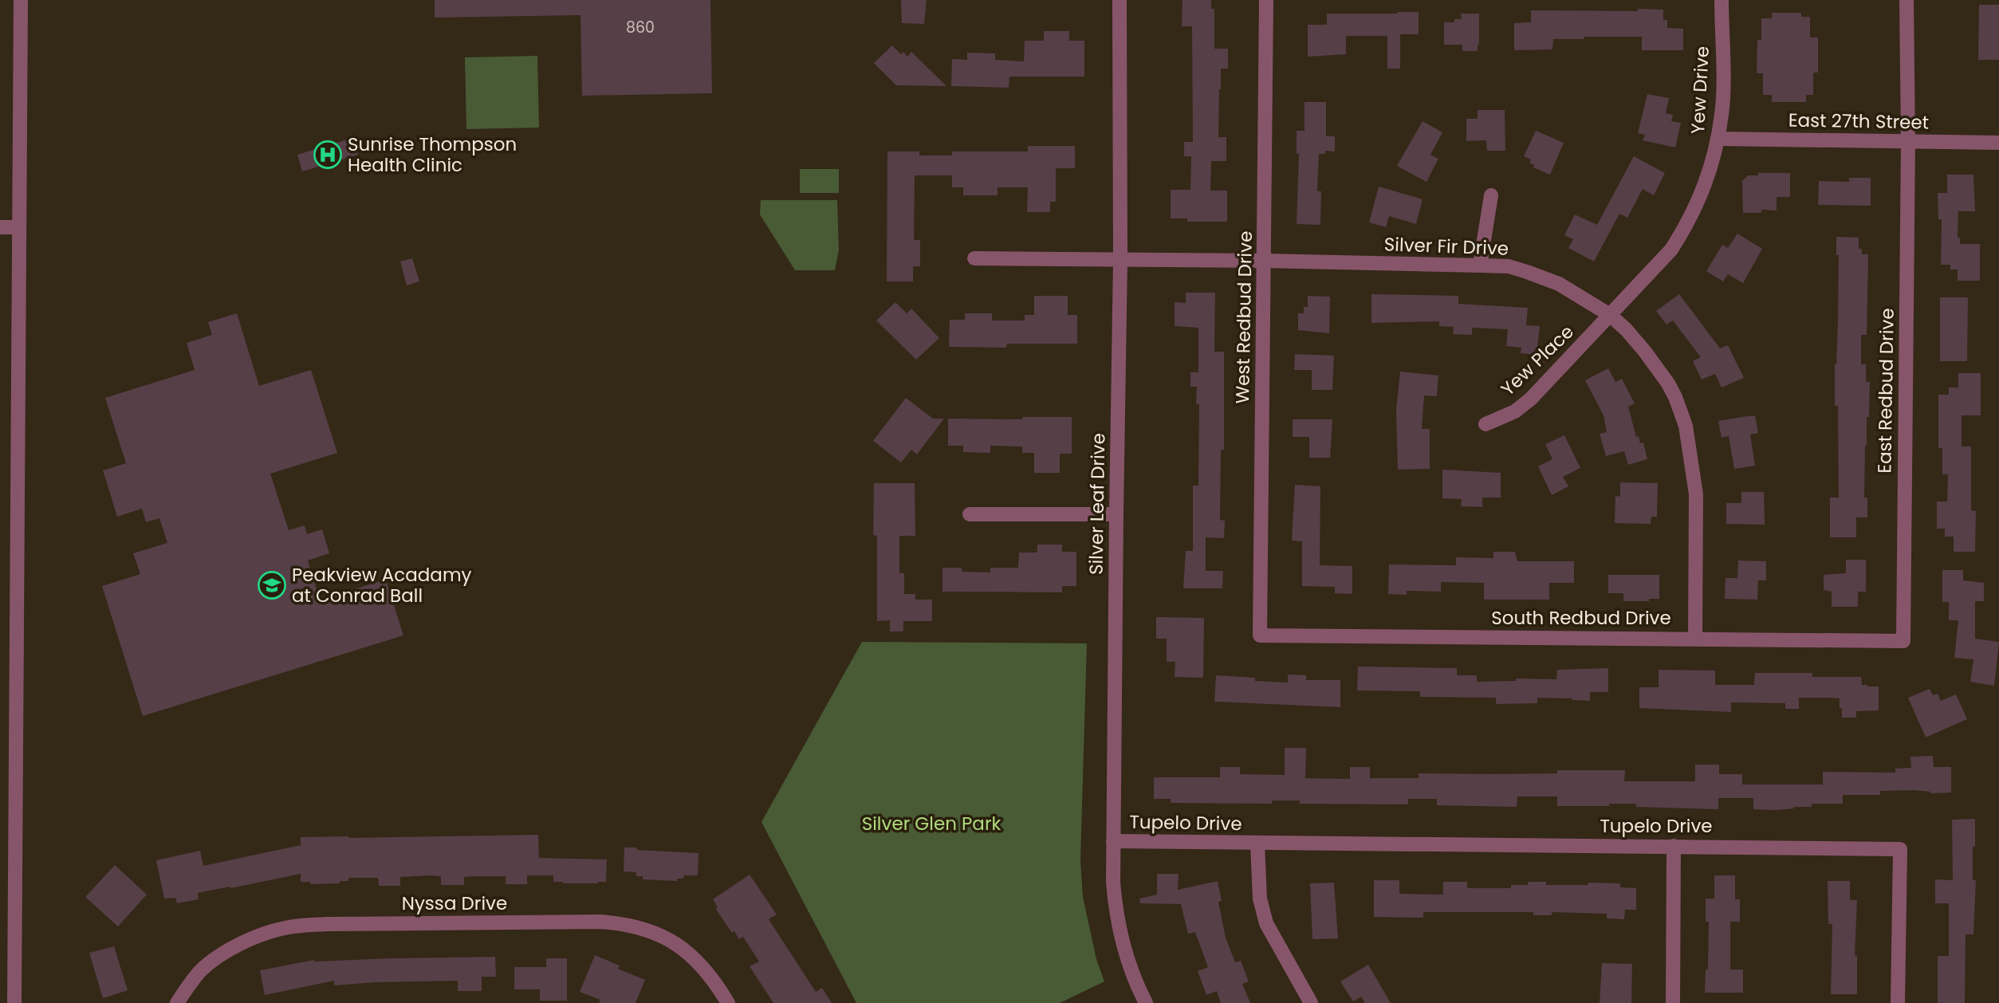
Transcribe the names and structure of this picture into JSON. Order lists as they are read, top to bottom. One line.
{"streets":{"street":["Yew Drive","East 27th Street","Silver Fir Drive","West Redbud Drive","Yew Place","East Redbud Drive","Silver Leaf Drive","South Redbud Drive","Tupelo Drive","Nyssa Drive"]},"crossings":[["Yew Drive","East 27th Street"],["Yew Drive","Silver Fir Drive"],["Yew Drive","Yew Place"],["East 27th Street","East Redbud Drive"],["Silver Fir Drive","West Redbud Drive"],["Silver Fir Drive","Yew Place"],["Silver Fir Drive","Silver Leaf Drive"],["Silver Fir Drive","South Redbud Drive"],["West Redbud Drive","South Redbud Drive"],["East Redbud Drive","South Redbud Drive"],["Silver Leaf Drive","Tupelo Drive"]],"parks":["Silver Glen Park"],"places":{"hospital":["Sunrise Thompson Health Clinic"],"school or university":["Peakview Acadamy at Conrad Ball"]},"house_numbers":["860"]}
